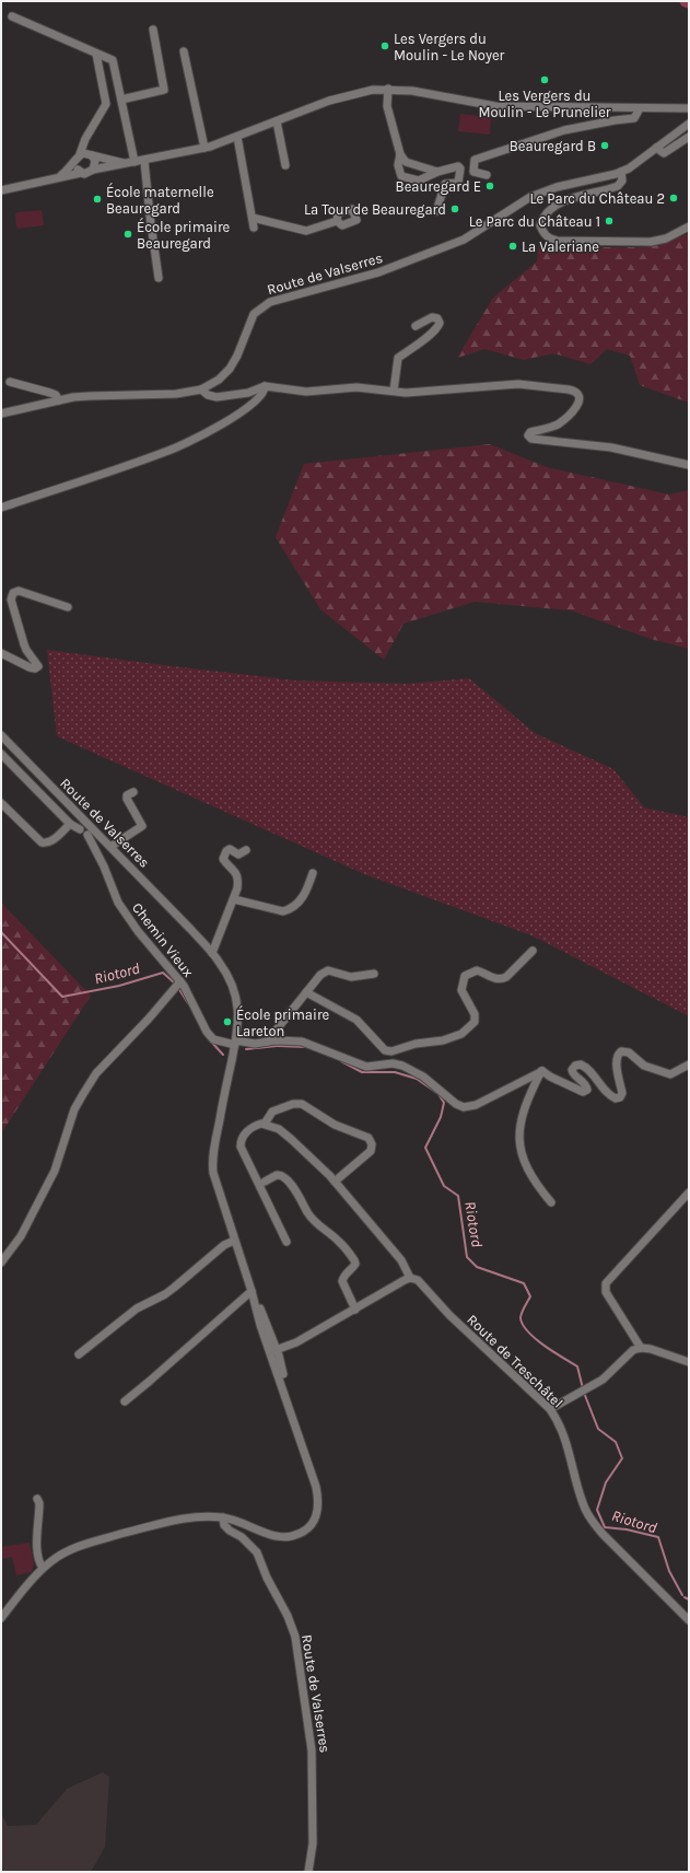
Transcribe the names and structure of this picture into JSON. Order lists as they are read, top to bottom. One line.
{"streets":{"street":["Route de Valserres","Chemin Vieux","Route de Treschâtel"]},"crossings":[["Route de Valserres","Chemin Vieux"]],"water":["Riotord"],"places":["Les Vergers du Moulin - Le Noyer","Les Vergers du Moulin - Le Prunelier","Beauregard B","Beauregard E","Le Parc du Château 2","École maternelle Beauregard","La Tour de Beauregard","Le Parc du Château 1","École primaire Beauregard","La Valeriane","École primaire Lareton"]}
